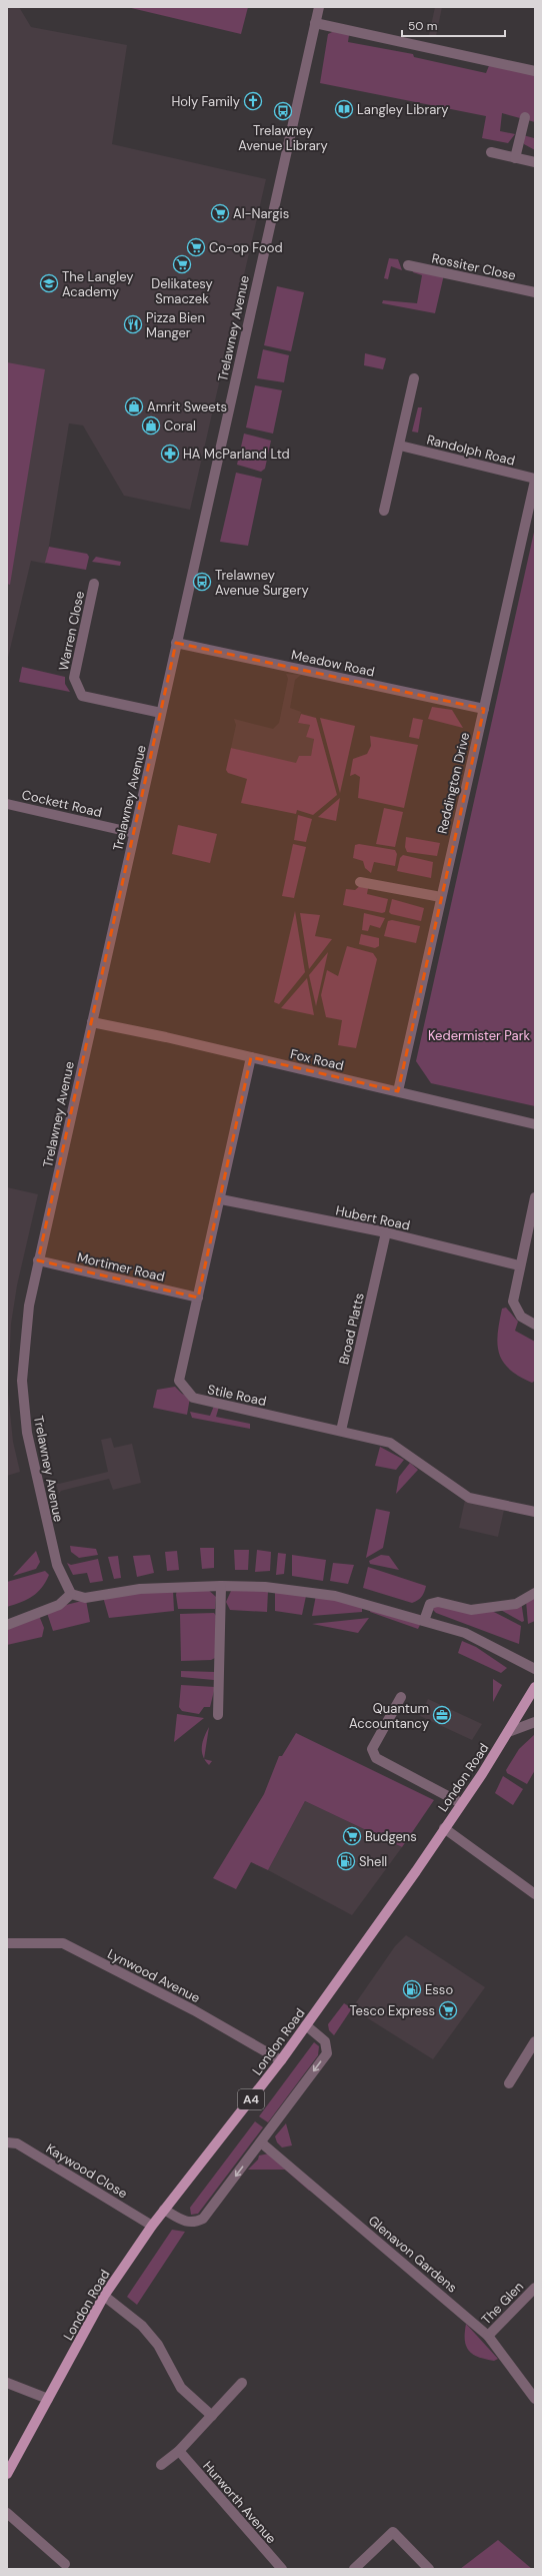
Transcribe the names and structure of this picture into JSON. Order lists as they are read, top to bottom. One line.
{"streets":{"main road":["London Road","A4"],"street":["Rossiter Close","Trelawney Avenue","Randolph Road","Warren Close","Meadow Road","Reddington Drive","Cockett Road","Fox Road","Hubert Road","Mortimer Road","Broad Platts","Stile Road","Lynwood Avenue","Kaywood Close","Glenavon Gardens","The Glen","Hurworth Avenue"]},"crossings":[["Trelawney Avenue","Warren Close"],["Trelawney Avenue","Meadow Road"],["Trelawney Avenue","Cockett Road"],["Trelawney Avenue","Fox Road"],["Trelawney Avenue","Mortimer Road"],["Randolph Road","Reddington Drive"],["Meadow Road","Reddington Drive"],["Reddington Drive","Fox Road"],["Fox Road","Stile Road"],["Hubert Road","Broad Platts"],["Hubert Road","Stile Road"],["Mortimer Road","Stile Road"],["Broad Platts","Stile Road"],["London Road","Lynwood Avenue"],["London Road","Kaywood Close"],["Glenavon Gardens","The Glen"]],"parks":["Kedermister Park"],"places":{"church":["Holy Family"],"library":["Langley Library"],"bus stop":["Trelawney Avenue Library","Trelawney Avenue Surgery"],"supermarket":["Al-Nargis","Co-op Food","Delikatesy Smaczek","Budgens","Tesco Express"],"school or university":["The Langley Academy"],"restaurant":["Pizza Bien Manger"],"shop":["Amrit Sweets","Coral"],"pharmacy":["HA McParland Ltd"],"office":["Quantum Accountancy"],"fuel station":["Shell","Esso"]},"scale_bar":"50 m"}
